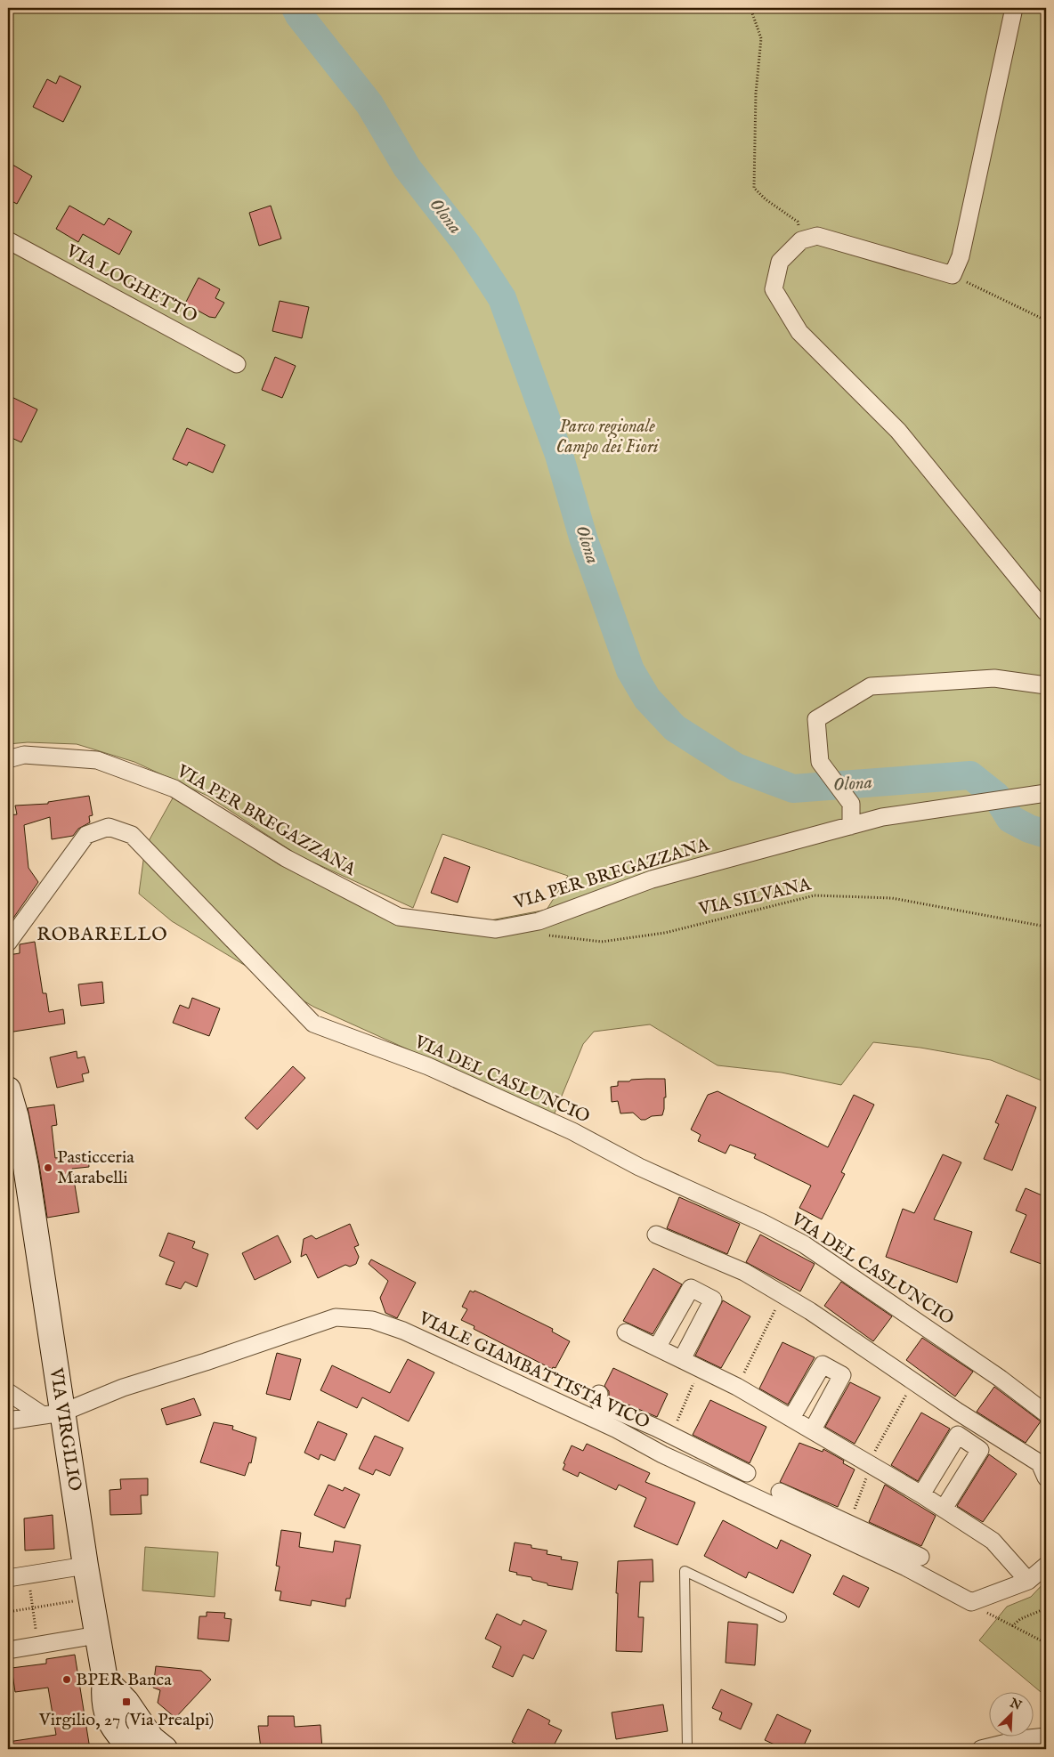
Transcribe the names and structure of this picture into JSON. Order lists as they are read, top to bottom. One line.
{"streets":{"main road":["VIA VIRGILIO"],"street":["VIA LOGHETTO","VIA PER BREGAZZANA","VIA DEL CASLUNCIO","VIALE GIAMBATTISTA VICO"],"path":["VIA SILVANA"]},"crossings":[["VIALE GIAMBATTISTA VICO","VIA VIRGILIO"]],"districts":["ROBARELLO"],"water":["Olona"],"parks":["Parco regionale Campo dei Fiori"],"places":{"other":["Pasticceria Marabelli","BPER Banca"],"transit":["Virgilio, 27 (Via Prealpi)"]},"north":"top right"}
